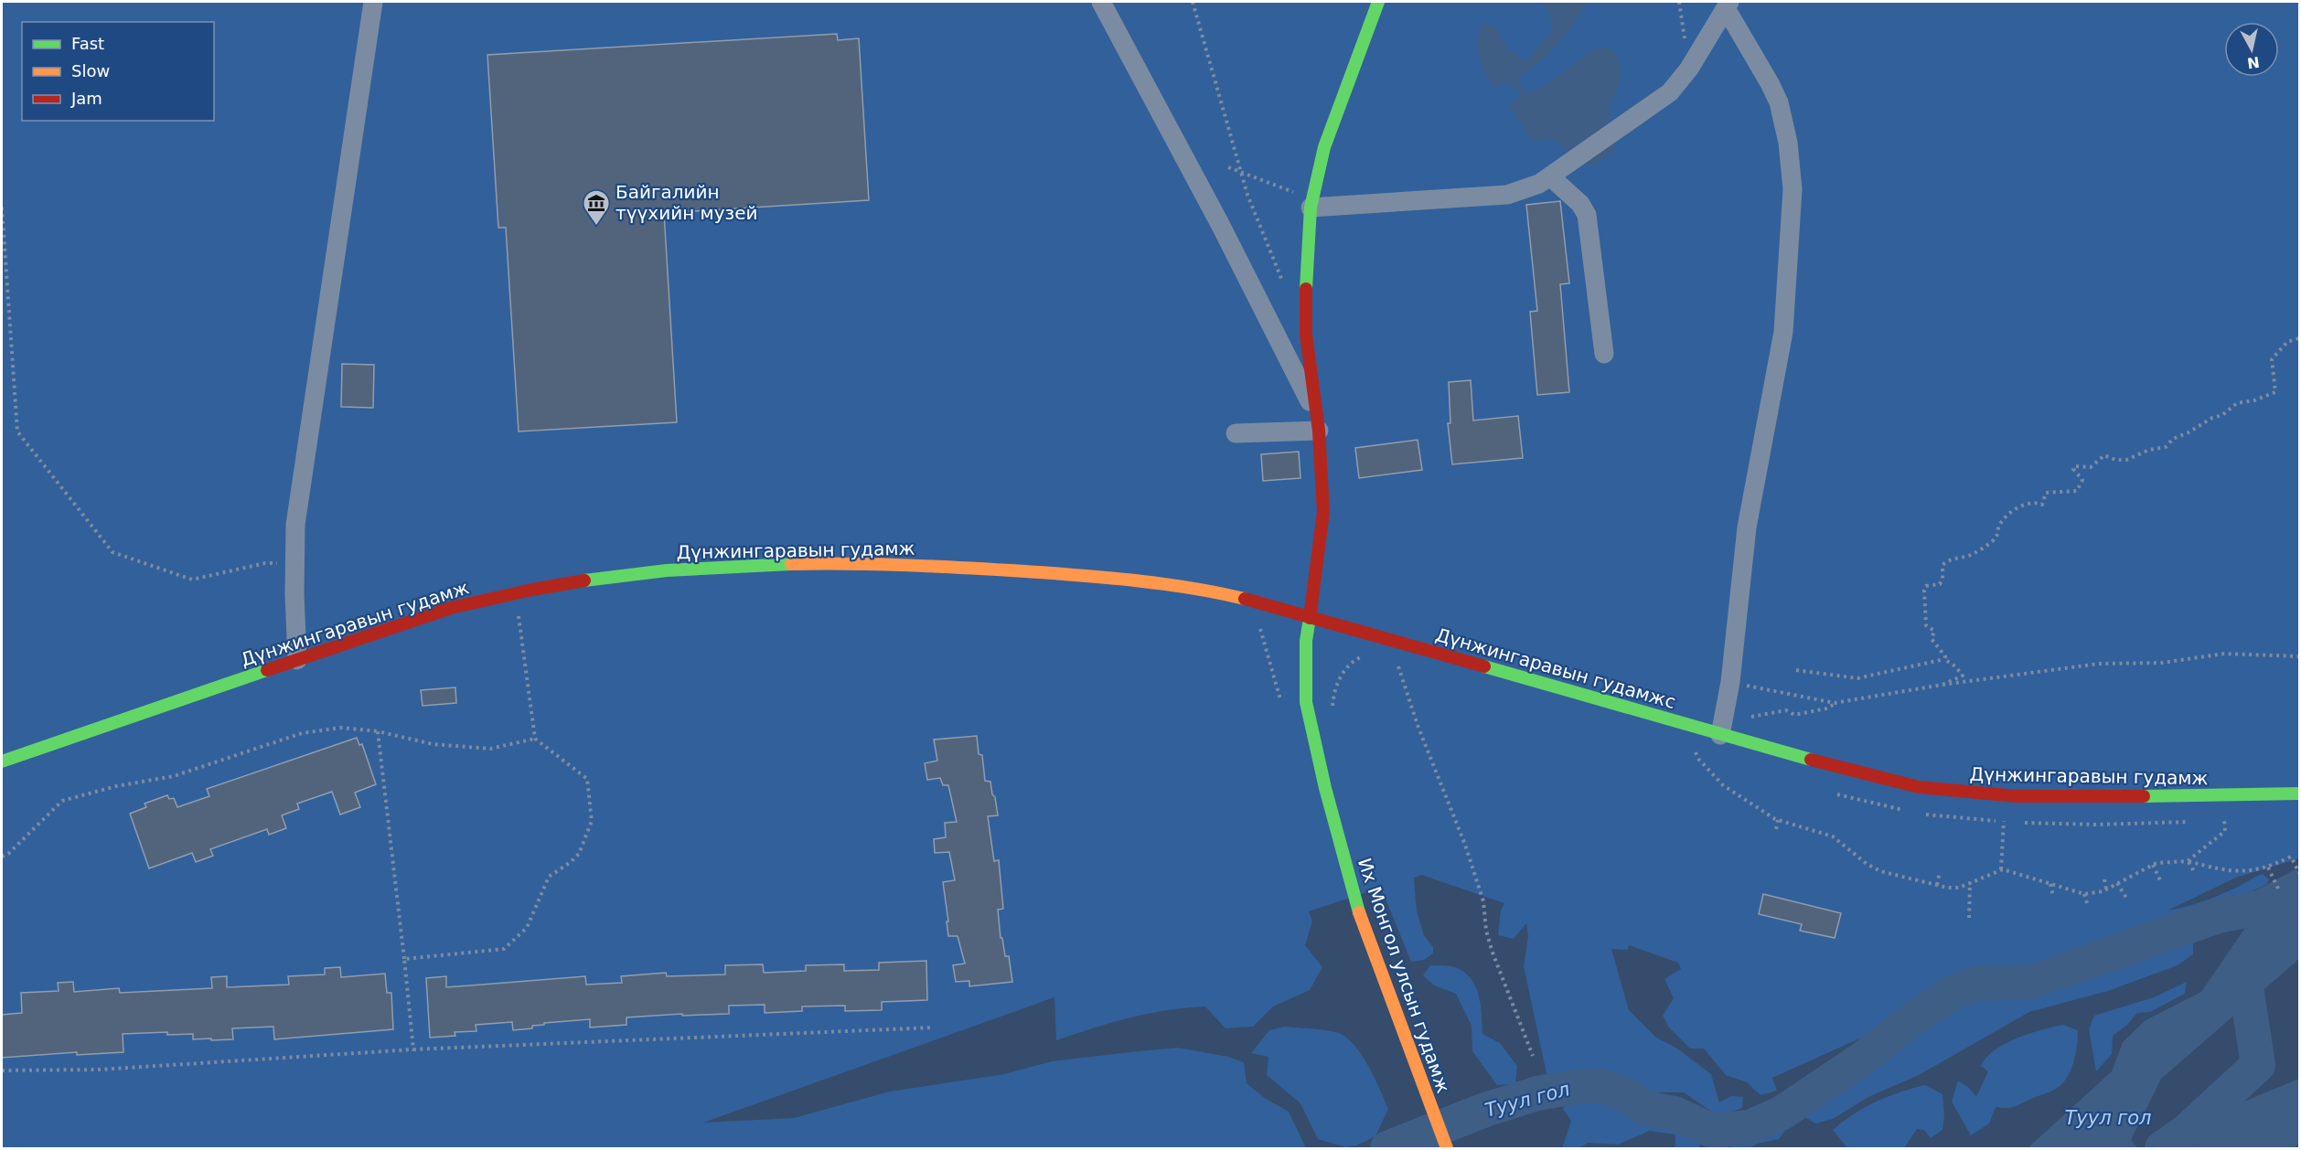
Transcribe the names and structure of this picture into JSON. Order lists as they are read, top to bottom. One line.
{"streets":{"main road":["Дүнжингаравын гудамж","Дүнжингаравын гудамжс","Их Монгол улсын гудамж"]},"crossings":[["Дүнжингаравын гудамж","Дүнжингаравын гудамжс"],["Дүнжингаравын гудамж","Их Монгол улсын гудамж"]],"water":["Туул гол"],"places":{"museum":["Байгалийн түүхийн музей"]},"legend":["Fast","Slow","Jam"],"north":"bottom"}
